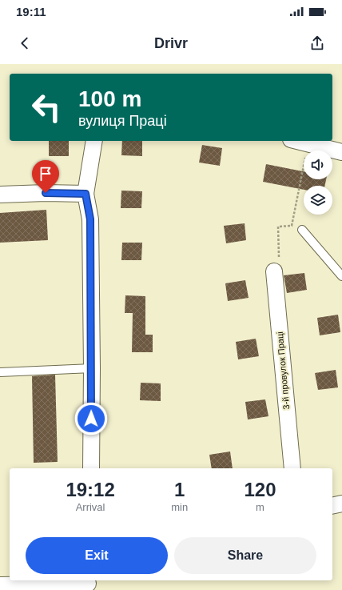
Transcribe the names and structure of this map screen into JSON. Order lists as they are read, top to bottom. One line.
{"streets":{"street":["3-й провулок Праці"]},"page":{"status":"19:11","header":"Drivr","turn":["100 m","вулиця Праці"],"eta":["19:12","Arrival","1","min","120","m"],"buttons":["Exit","Share"]}}
